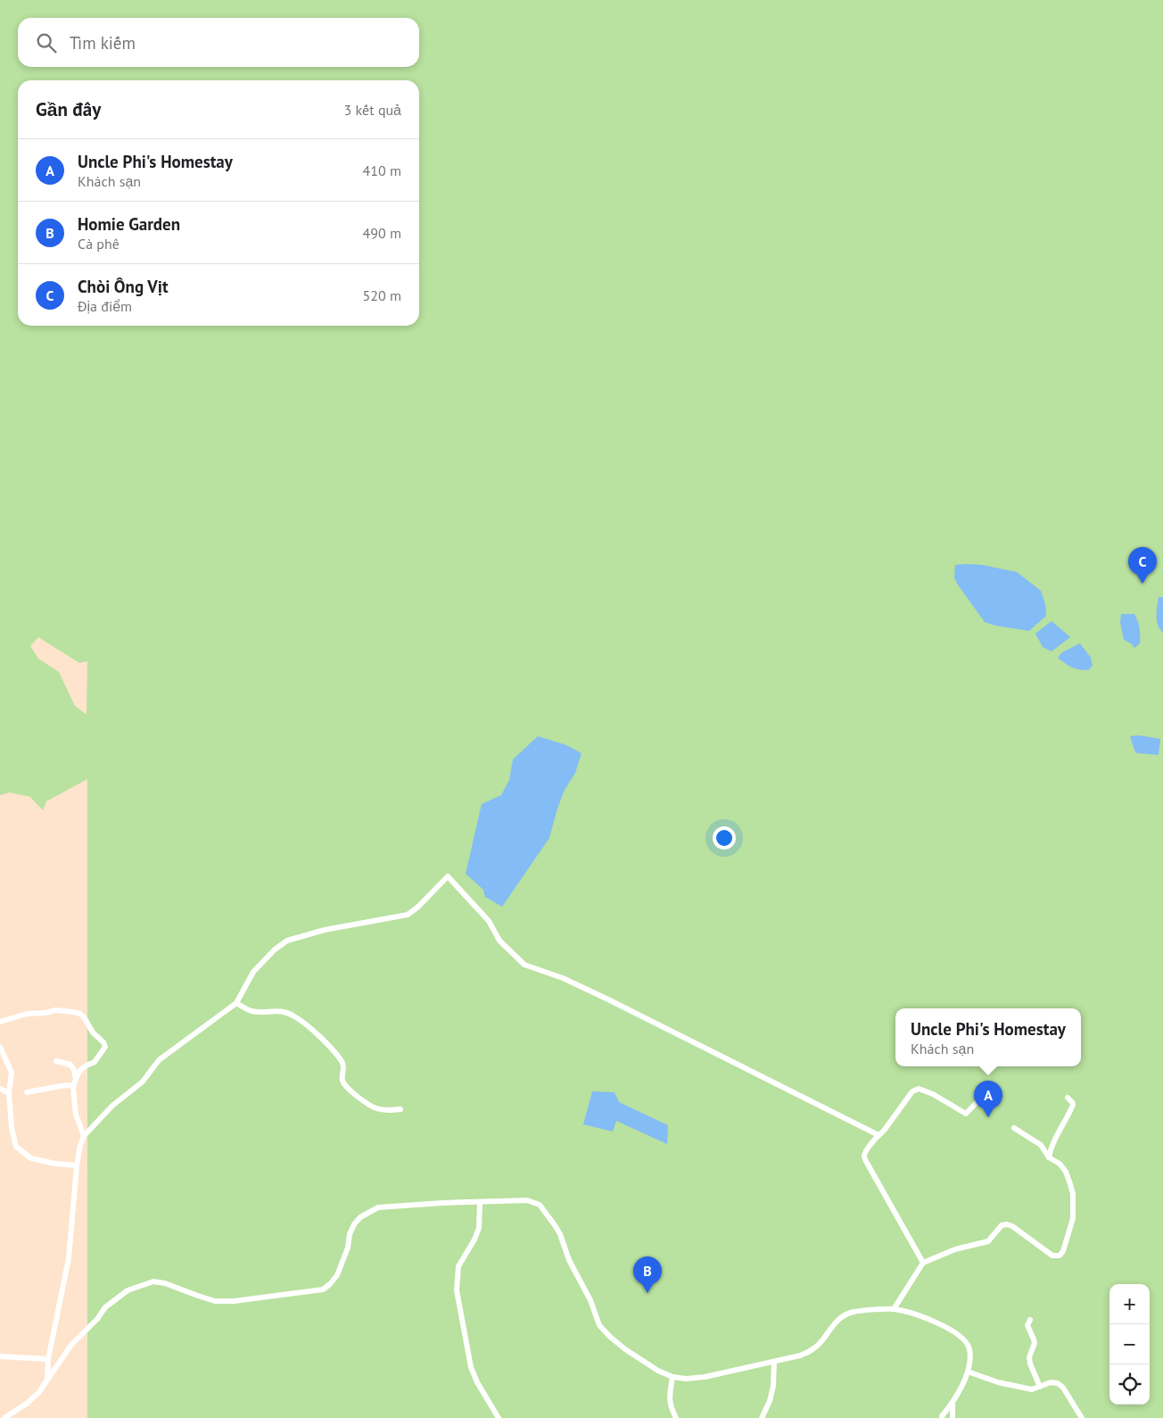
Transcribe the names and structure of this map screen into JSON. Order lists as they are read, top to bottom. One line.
{"page":{"search":"Tìm kiếm","heading":["Gần đây","3 kết quả"],"list":[{"mark":"A","name":"Uncle Phi's Homestay","note":"Khách sạn","value":"410 m"},{"mark":"B","name":"Homie Garden","note":"Cà phê","value":"490 m"},{"mark":"C","name":"Chòi Ông Vịt","note":"Địa điểm","value":"520 m"}],"pins":["C","A","B"],"popup":["Uncle Phi's Homestay","Khách sạn"],"map_buttons":["+","−"]}}
